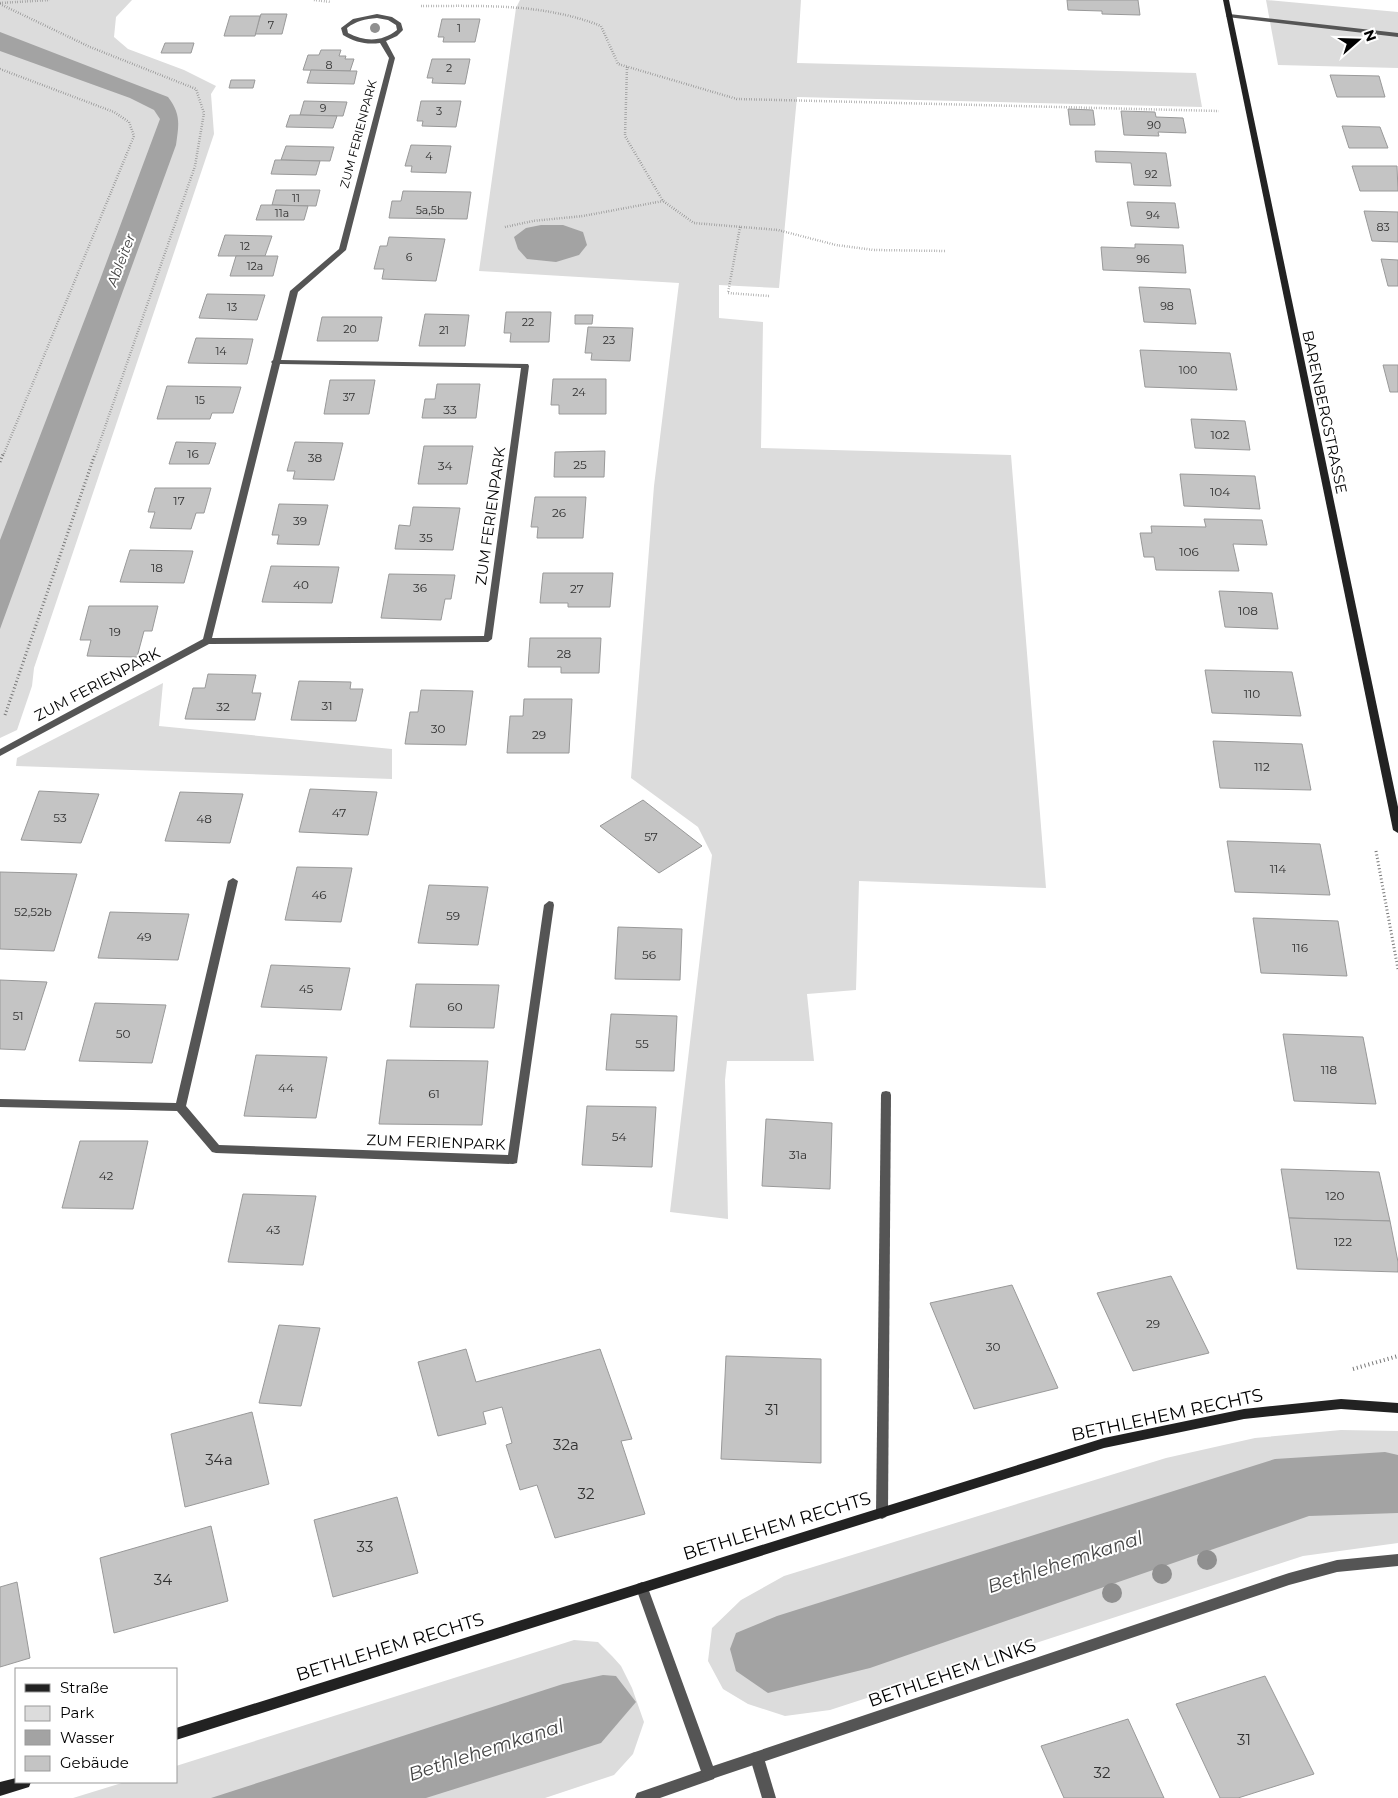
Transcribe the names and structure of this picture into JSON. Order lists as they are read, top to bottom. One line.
{"streets":{"street":["ZUM FERIENPARK","BARENBERGSTRASSE","BETHLEHEM RECHTS","BETHLEHEM LINKS"]},"water":["Ableiter","Bethlehemkanal"],"house_numbers":["7","1","8","2","9","3","90","4","92","11","5a,5b","11a","94","83","12","6","96","12a","98","13","22","20","21","23","14","100","24","37","15","33","102","16","38","25","34","104","17","26","39","35","106","18","40","36","27","108","19","28","110","31","32","30","29","112","47","53","48","57","114","46","52,52b","59","49","116","56","45","60","51","50","55","118","44","61","54","31a","42","120","43","122","29","30","31","32a","34a","32","33","34","31","32"],"legend":["Straße","Park","Wasser","Gebäude"],"north":"right"}
